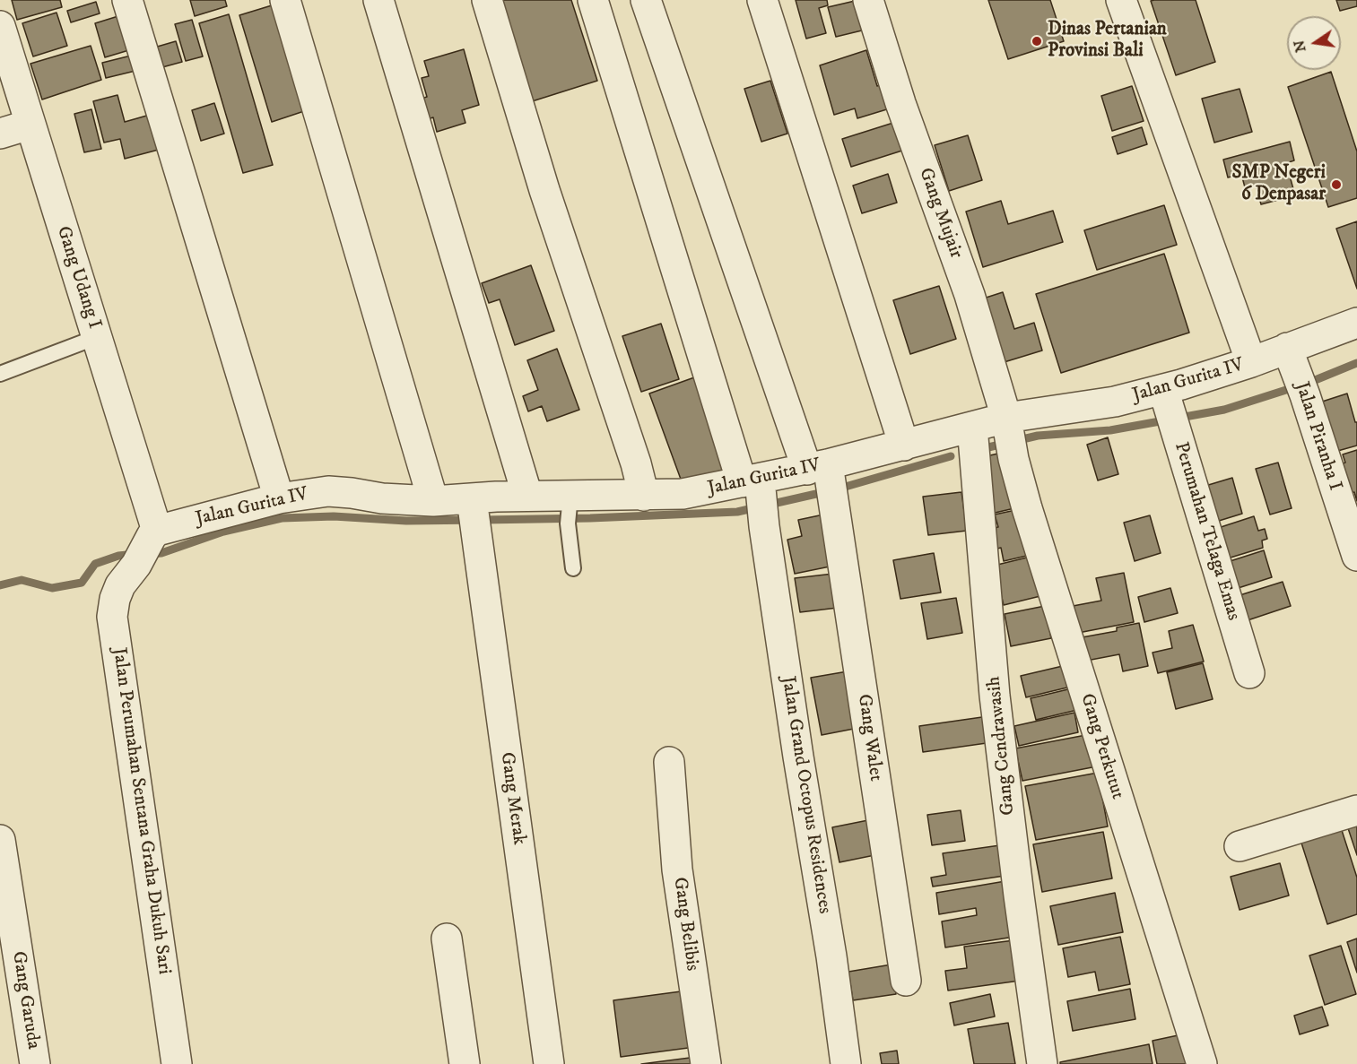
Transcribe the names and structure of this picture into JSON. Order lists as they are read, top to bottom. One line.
{"streets":{"street":["Gang Mujair","Gang Udang I","Jalan Gurita IV","Jalan Piranha I","Perumahan Telaga Emas","Gang Walet","Gang Cendrawasih","Gang Perkutut","Jalan Grand Octopus Residences","Gang Merak","Jalan Perumahan Sentana Graha Dukuh Sari","Gang Belibis","Gang Garuda"]},"crossings":[["Gang Mujair","Jalan Gurita IV"],["Gang Mujair","Gang Perkutut"],["Gang Udang I","Jalan Gurita IV"],["Gang Udang I","Jalan Perumahan Sentana Graha Dukuh Sari"],["Jalan Gurita IV","Jalan Piranha I"],["Jalan Gurita IV","Perumahan Telaga Emas"],["Jalan Gurita IV","Gang Walet"],["Jalan Gurita IV","Gang Cendrawasih"],["Jalan Gurita IV","Gang Perkutut"],["Jalan Gurita IV","Jalan Grand Octopus Residences"],["Jalan Gurita IV","Gang Merak"],["Jalan Gurita IV","Jalan Perumahan Sentana Graha Dukuh Sari"]],"places":["Dinas Pertanian Provinsi Bali","SMP Negeri 6 Denpasar"],"north":"left"}
